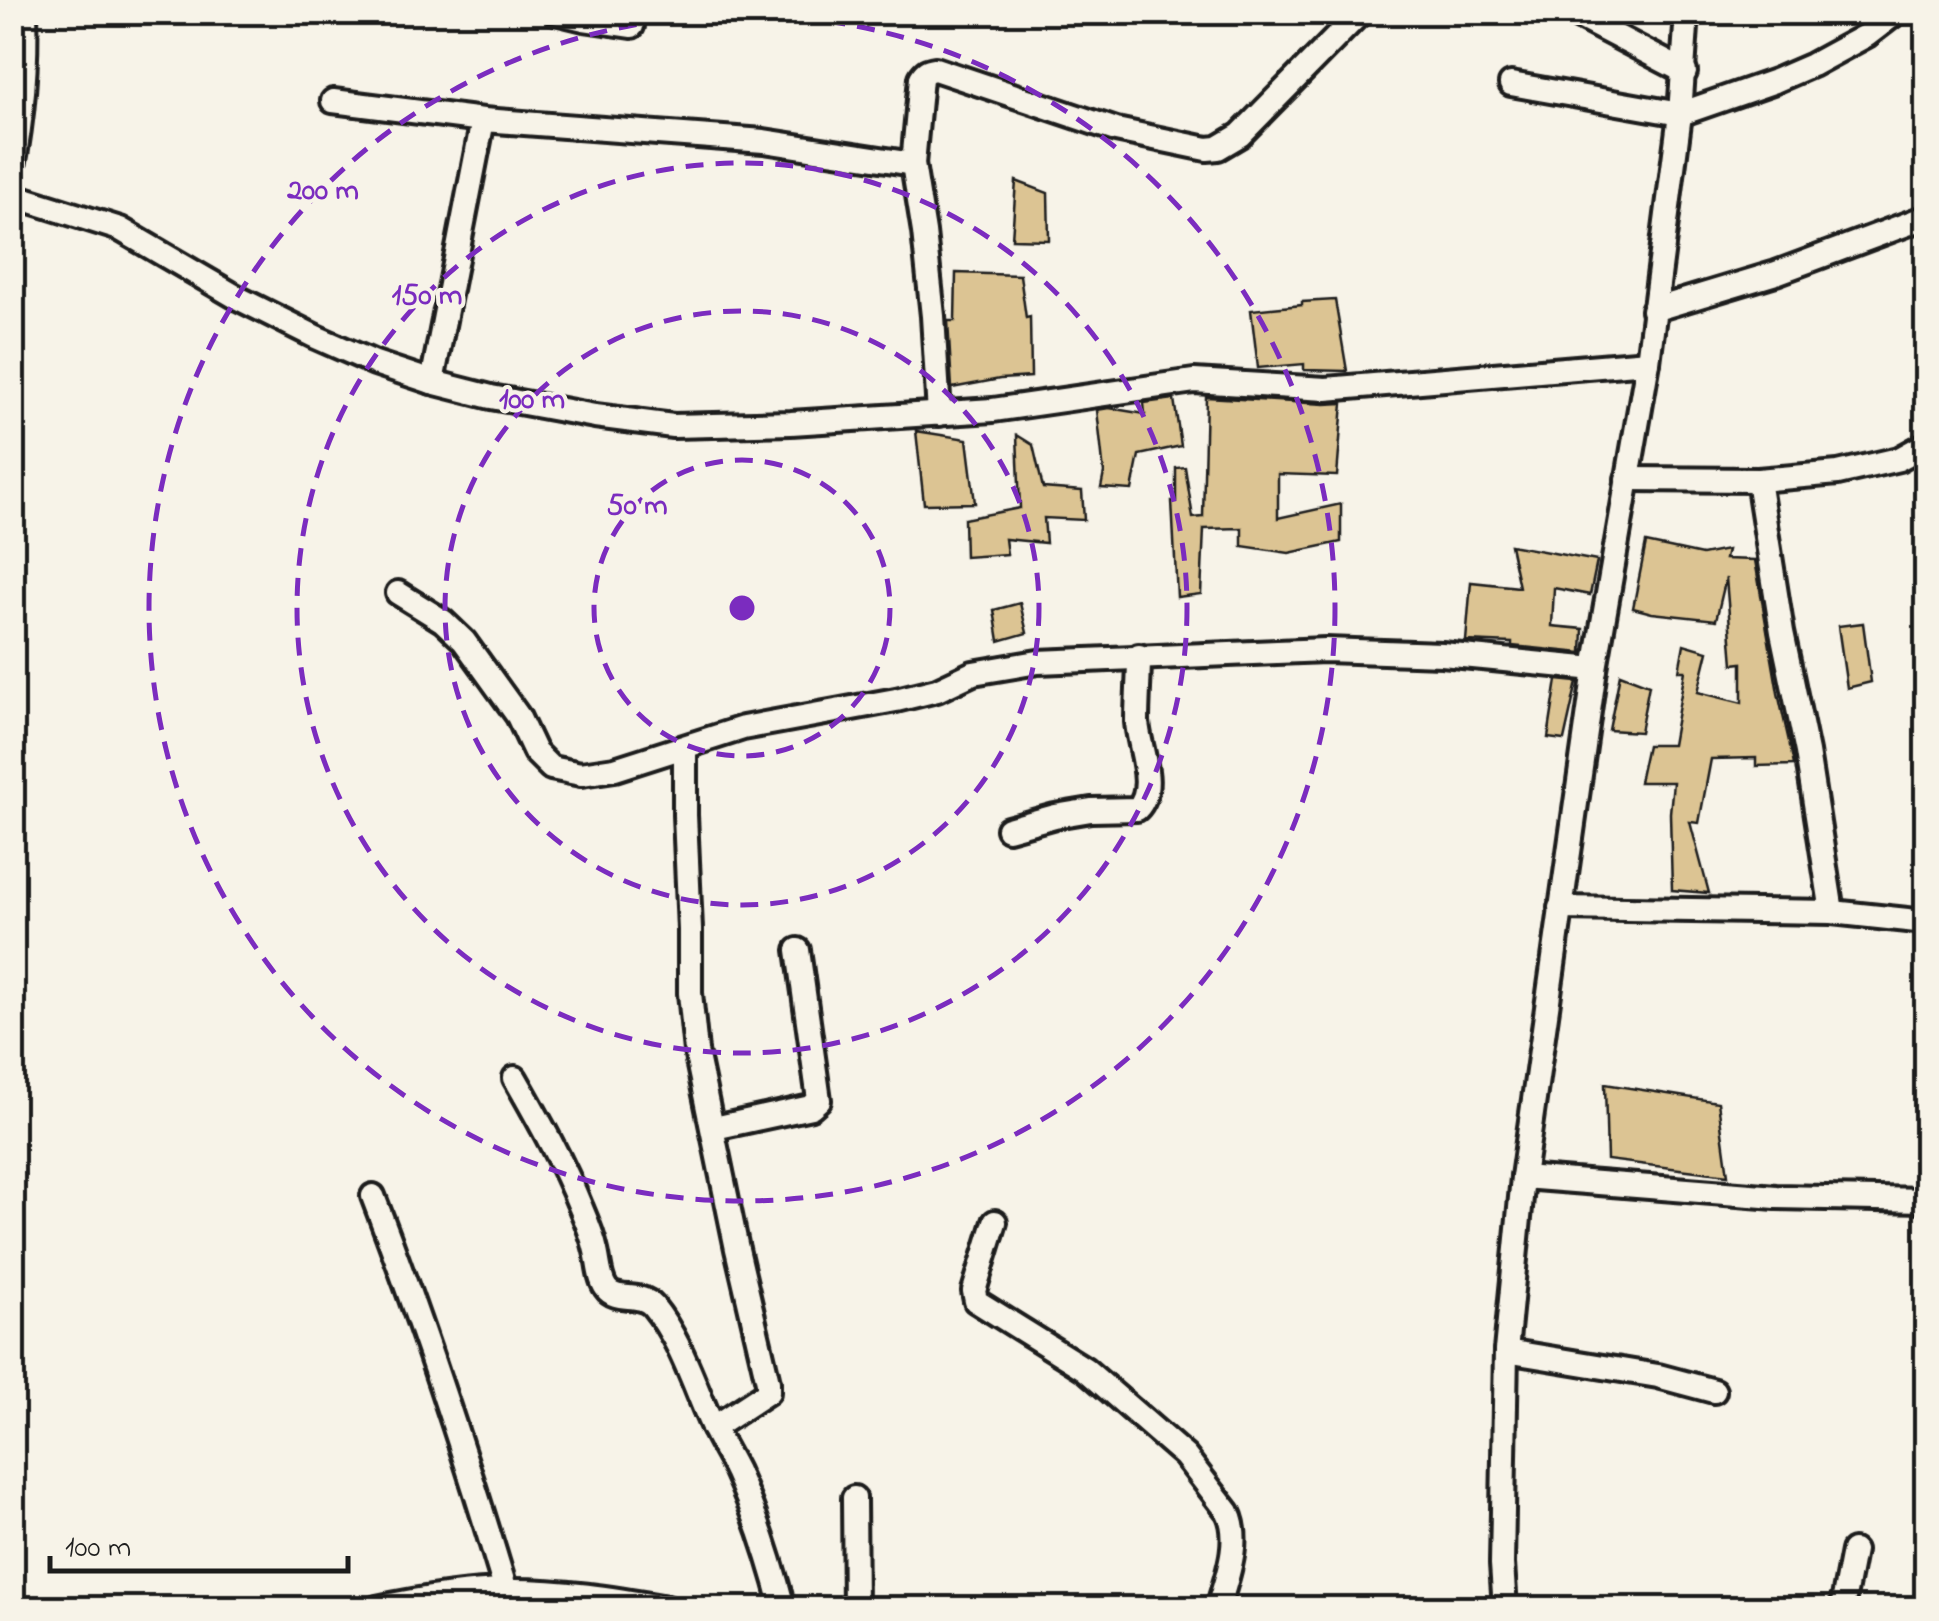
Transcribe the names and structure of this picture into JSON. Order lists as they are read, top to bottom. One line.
{"scale_bar":"100 m","rings":["200 m","150 m","100 m","50 m"]}
